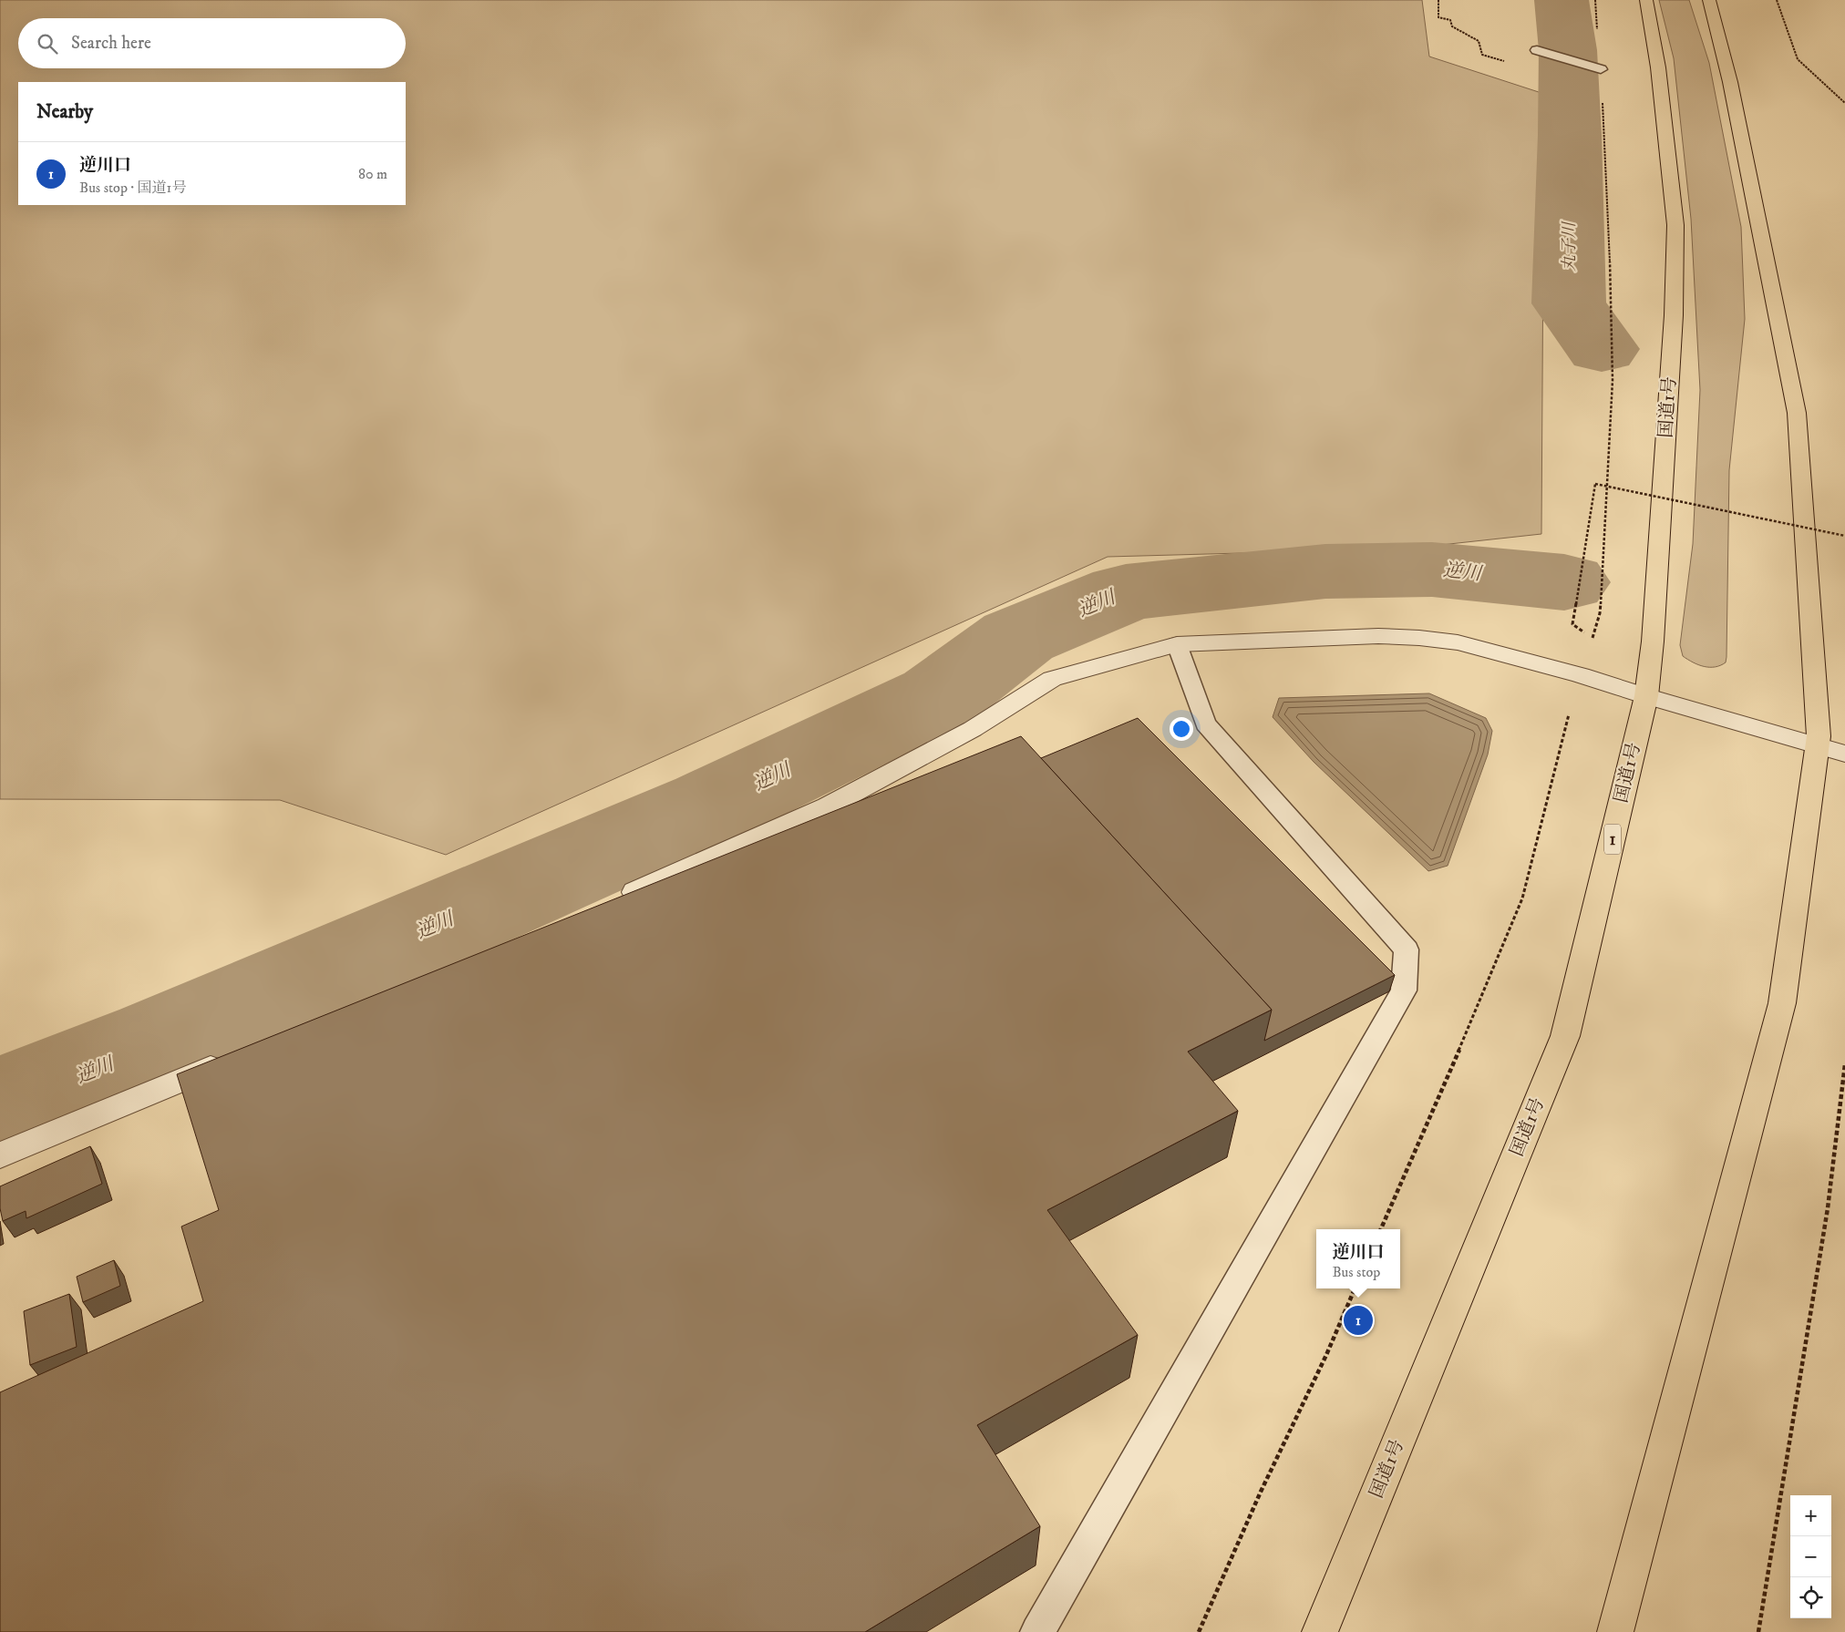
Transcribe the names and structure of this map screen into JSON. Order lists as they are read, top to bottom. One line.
{"streets":{"highway":["国道1号","1"]},"water":["丸子川","逆川"],"page":{"search":"Search here","heading":"Nearby","list":[{"mark":"1","name":"逆川口","note":"Bus stop · 国道1号","value":"80 m"}],"popup":["逆川口","Bus stop"],"pins":"1","map_buttons":["+","−"]}}
